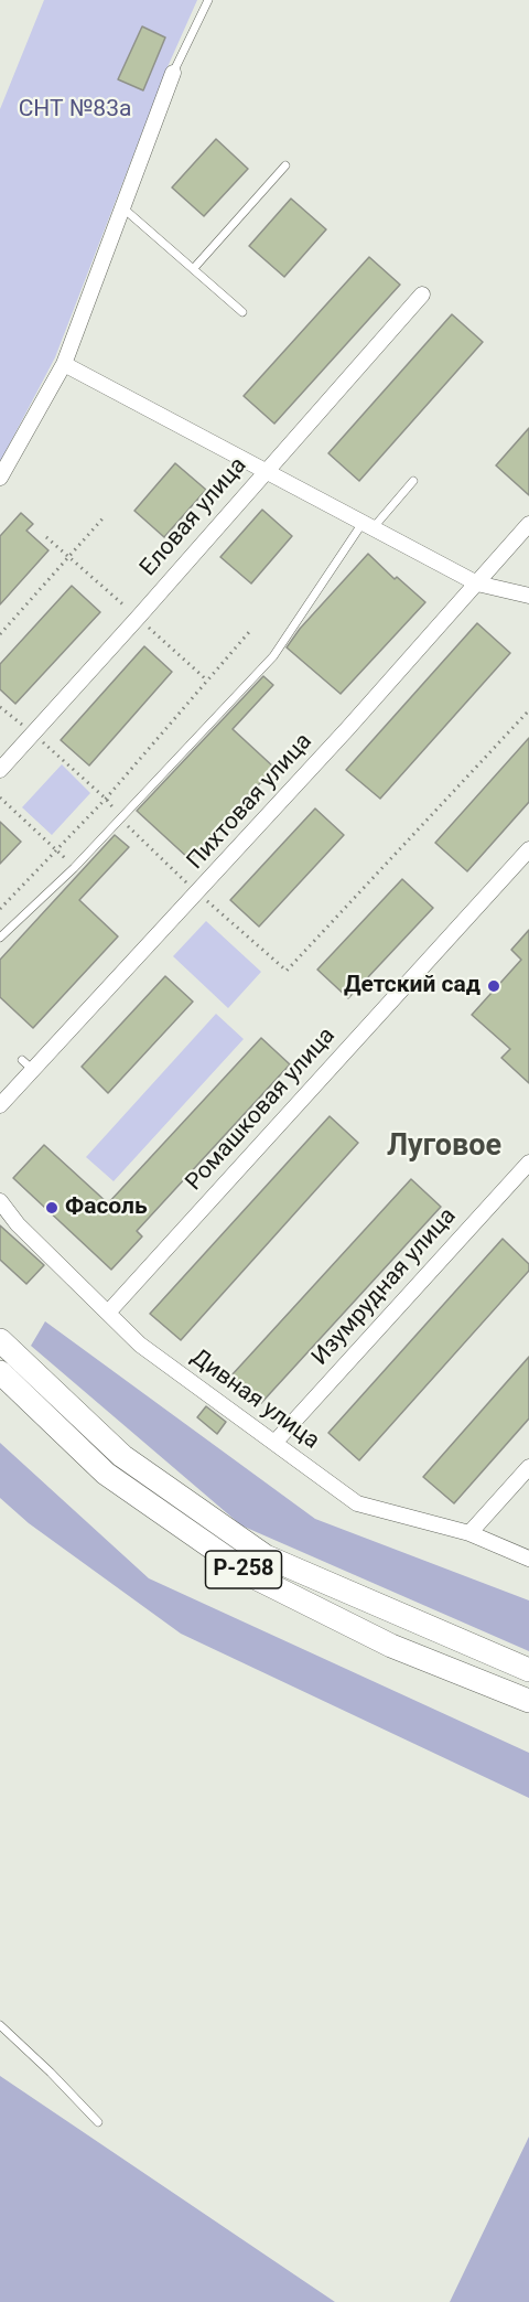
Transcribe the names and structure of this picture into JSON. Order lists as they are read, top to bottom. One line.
{"streets":{"main road":["Р-258"],"street":["Еловая улица","Пихтовая улица","Ромашковая улица","Изумрудная улица","Дивная улица"]},"crossings":[["Ромашковая улица","Дивная улица"],["Изумрудная улица","Дивная улица"]],"districts":["Луговое"],"parks":["СНТ №83а"],"places":["Детский сад","Фасоль"]}
